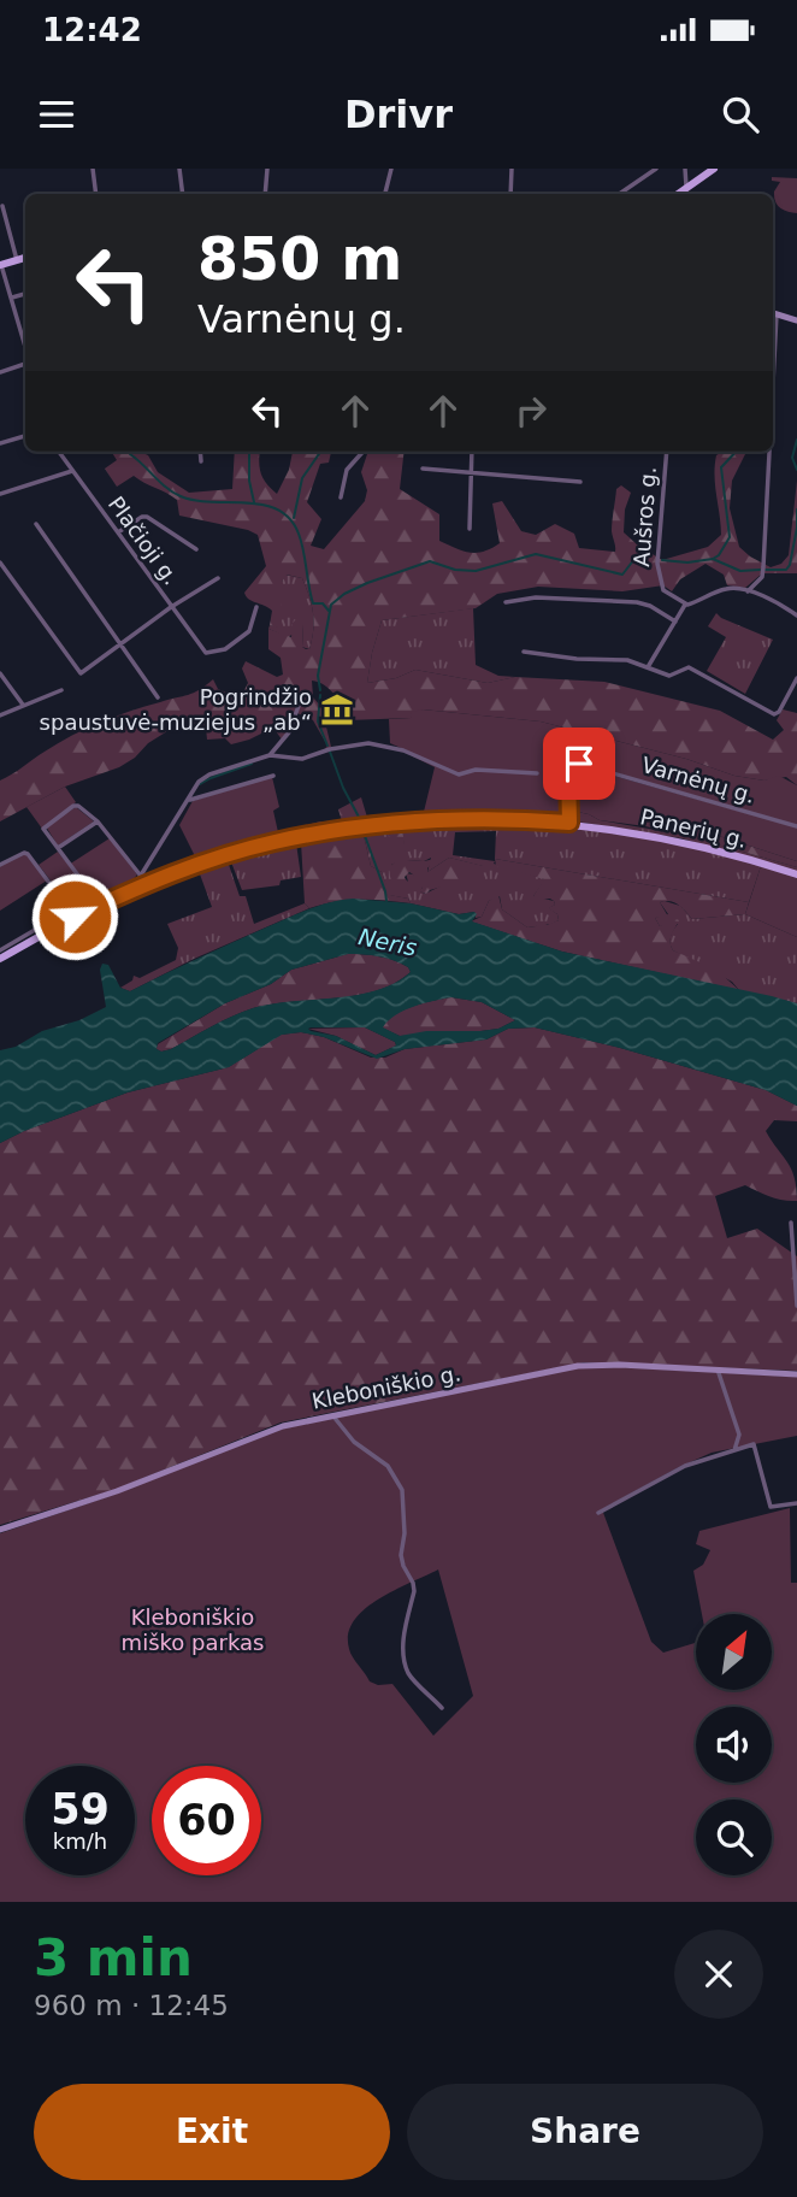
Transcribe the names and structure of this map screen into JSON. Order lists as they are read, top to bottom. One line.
{"streets":{"main road":["Panerių g."],"street":["Aušros g.","Plačioji g.","Varnėnų g.","Kleboniškio g."]},"crossings":[["Varnėnų g.","Panerių g."]],"water":["Neris"],"parks":["Kleboniškio miško parkas"],"places":{"museum":["Pogrindžio spaustuvė-muziejus „ab“"]},"north":"top right","page":{"status":"12:42","header":"Drivr","turn":["850 m","Varnėnų g."],"speed":"59 km/h","limit":"60","heading":["3 min","960 m · 12:45"],"buttons":["Exit","Share"]}}
